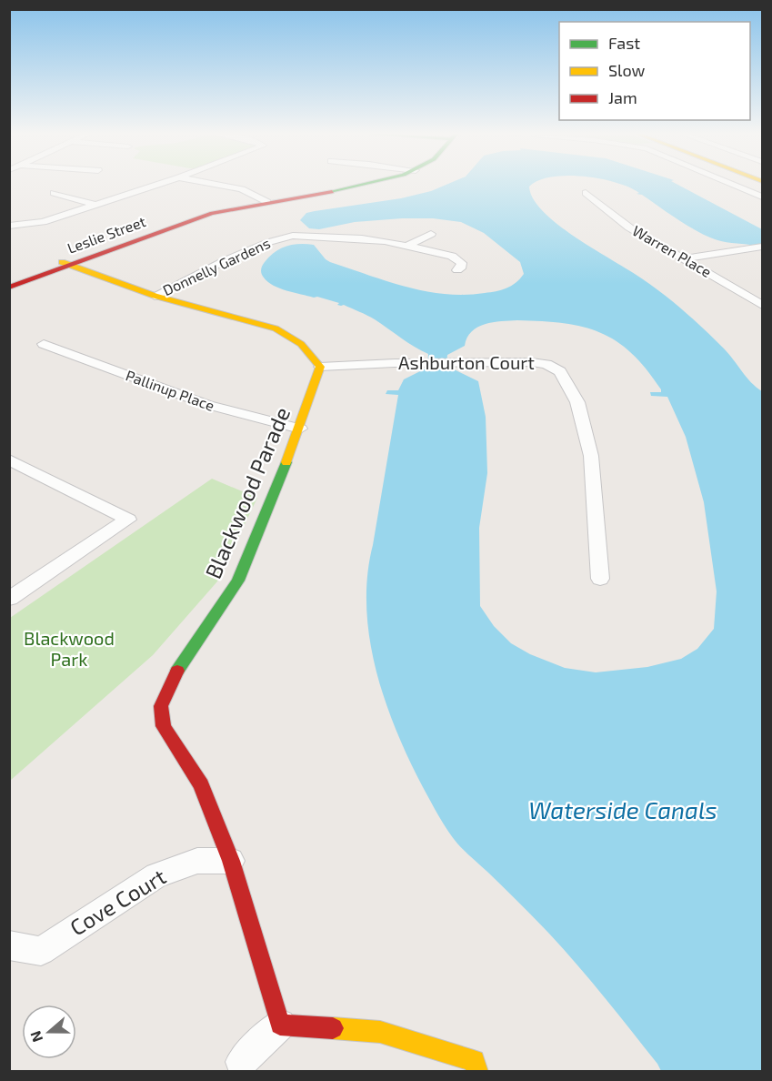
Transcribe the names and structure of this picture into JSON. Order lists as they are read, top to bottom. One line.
{"streets":{"main road":["Leslie Street","Blackwood Parade"],"street":["Warren Place","Donnelly Gardens","Ashburton Court","Pallinup Place","Cove Court"]},"crossings":[["Ashburton Court","Blackwood Parade"],["Pallinup Place","Blackwood Parade"],["Blackwood Parade","Cove Court"]],"water":["Waterside Canals"],"parks":["Blackwood Park"],"legend":["Fast","Slow","Jam"],"north":"left"}
